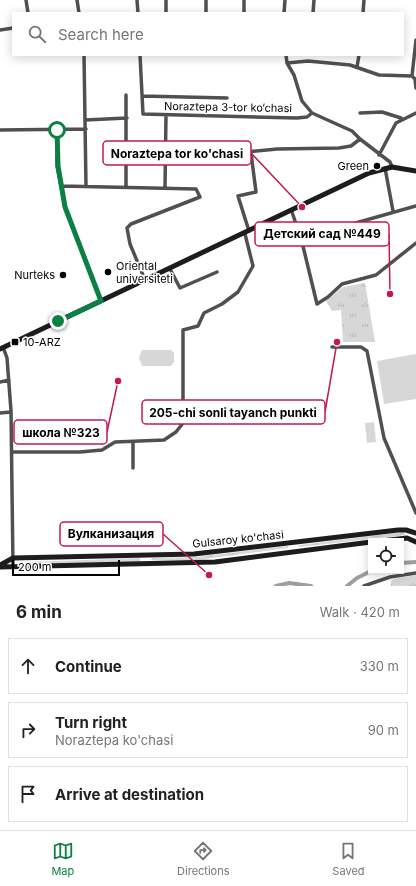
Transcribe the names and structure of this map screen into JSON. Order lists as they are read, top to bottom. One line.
{"streets":{"main road":["Gulsaroy ko'chasi"],"street":["Noraztepa 3-tor ko‘chasi"]},"places":{"other":["Green","Noraztepa tor ko'chasi","Oriental universiteti","Nurteks","Детский сад №449","205-chi sonli tayanch punkti","школа №323","Вулканизация"],"transit":["10-ARZ"]},"scale_bar":"200 m","page":{"search":"Search here","scale":"200 m","heading":["6 min","Walk · 420 m"],"list":[["Continue","330 m"],["Turn right","Noraztepa ko'chasi","90 m"],"Arrive at destination"],"nav":["Map","Directions","Saved"]}}
